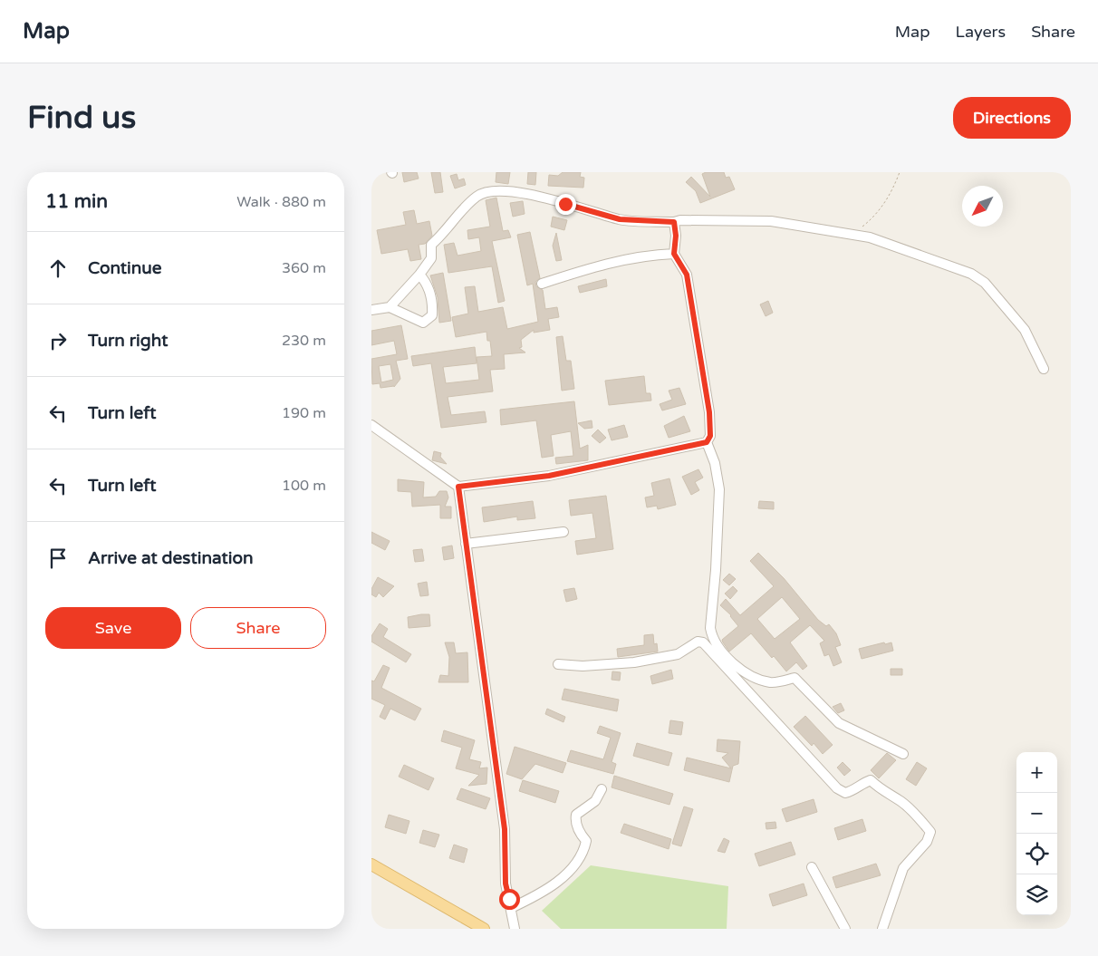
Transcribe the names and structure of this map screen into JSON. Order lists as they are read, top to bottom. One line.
{"north":"bottom left","page":{"header":"Map","nav":["Map","Layers","Share"],"buttons":["Directions",["Save","Share"]],"title":"Find us","heading":["11 min","Walk · 880 m"],"list":[["Continue","360 m"],["Turn right","230 m"],["Turn left","190 m"],["Turn left","100 m"],"Arrive at destination"],"map_buttons":["+","−"]}}
